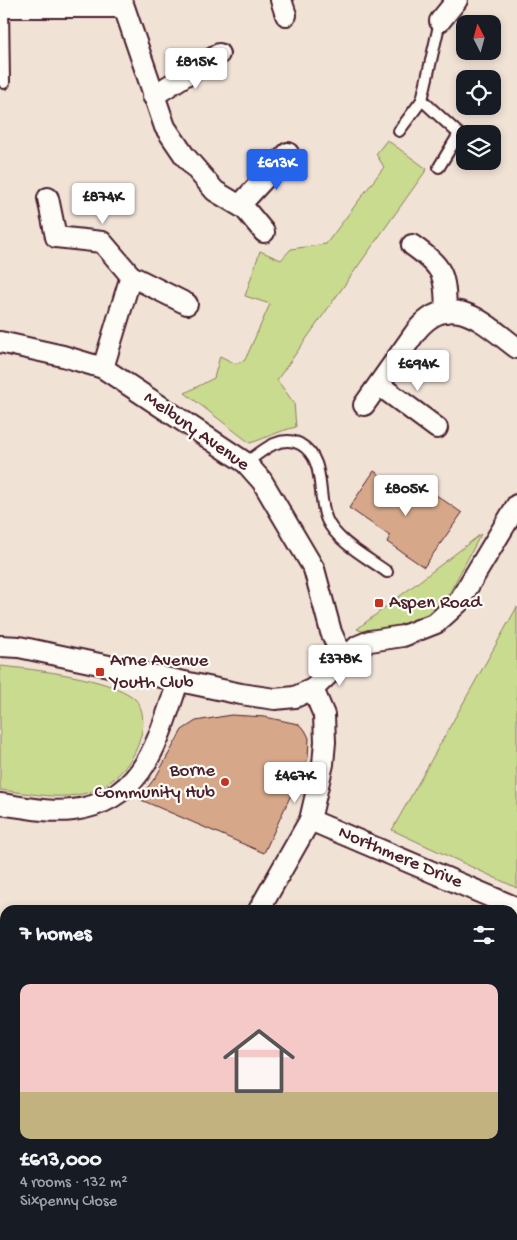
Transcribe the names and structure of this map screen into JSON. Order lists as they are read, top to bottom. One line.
{"streets":{"street":["Melbury Avenue","Northmere Drive"]},"places":{"transit":["Aspen Road","Arne Avenue Youth Club"],"other":["Borne Community Hub"]},"north":"top","page":{"price":["£815K","£613K","£874K","£694K","£805K","£378K","£467K"],"heading":"7 homes","list":[{"name":"£613,000","note":"4 rooms · 132 m² · Sixpenny Close"}]}}
